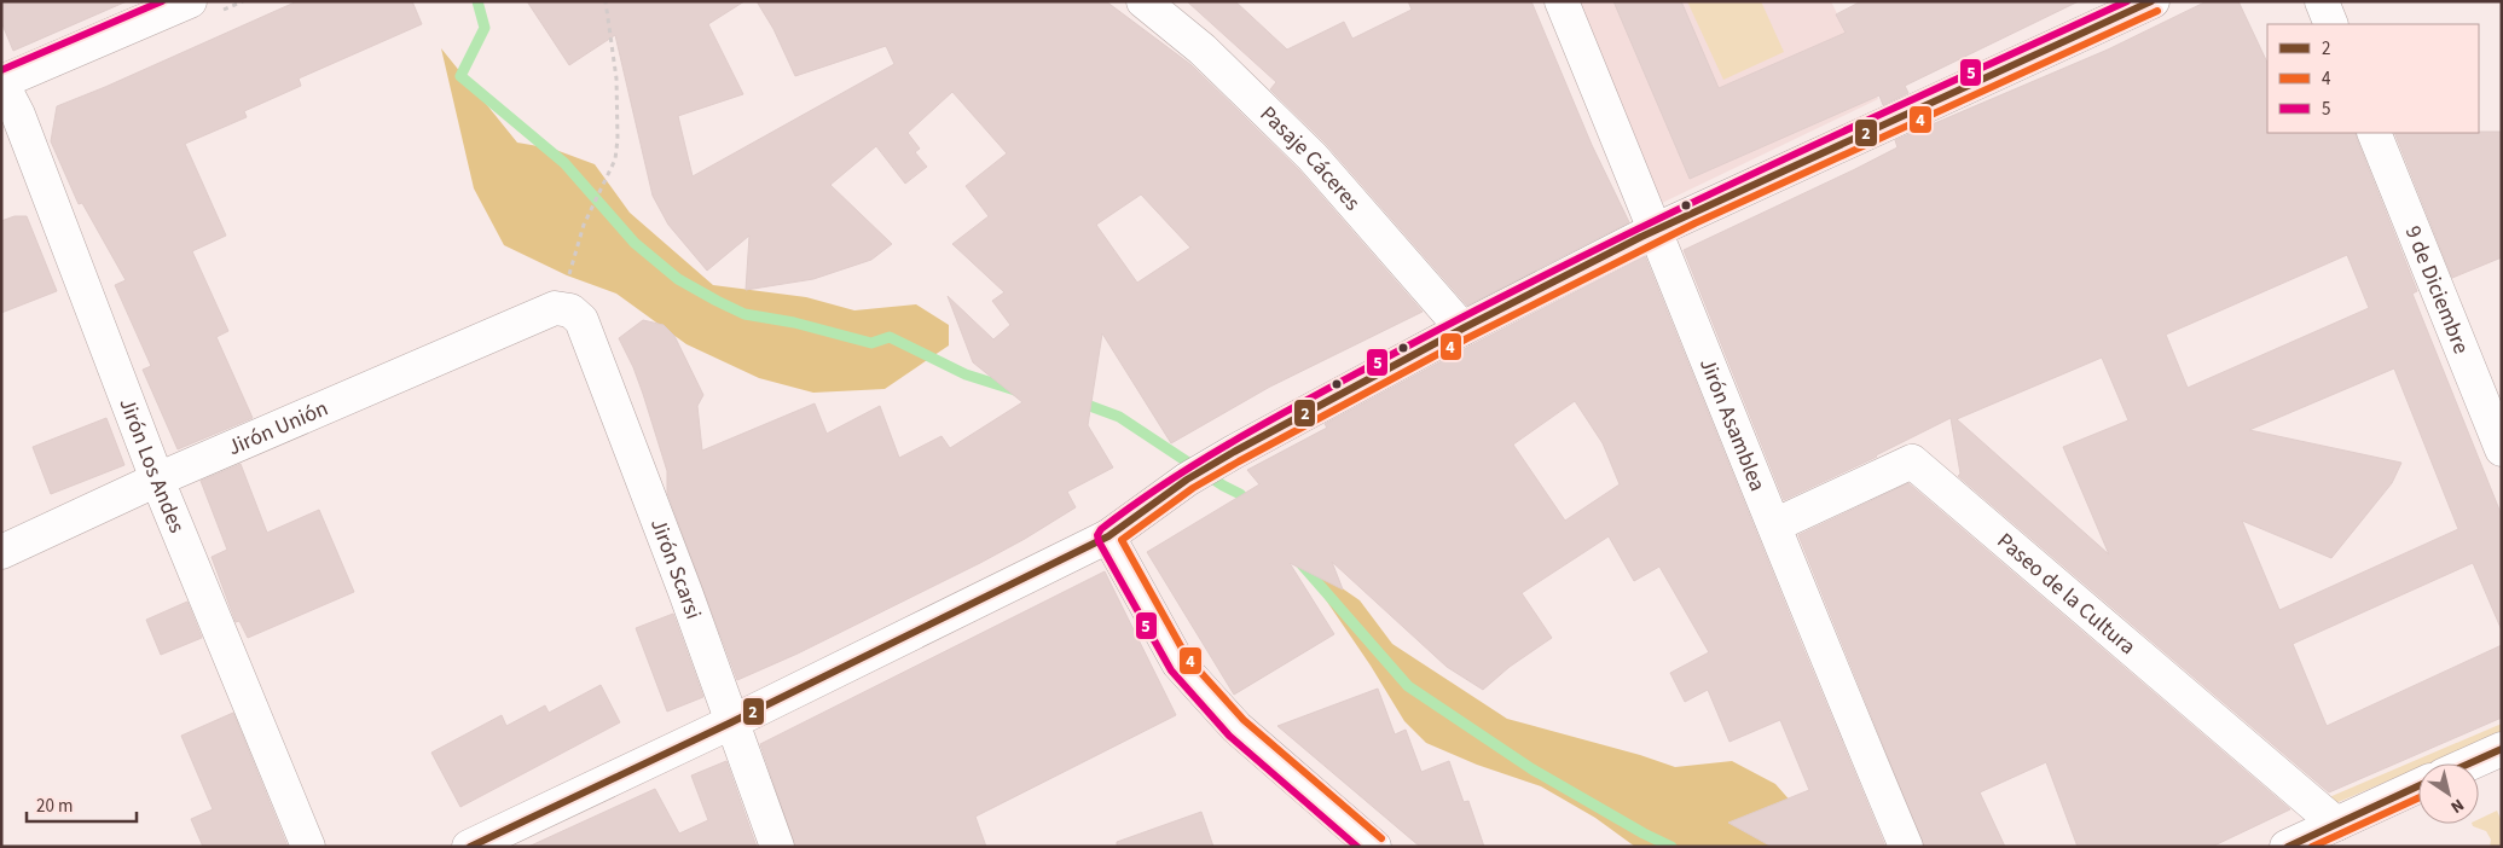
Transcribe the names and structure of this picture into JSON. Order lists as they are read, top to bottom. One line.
{"streets":{"street":["Pasaje Cáceres","9 de Diciembre","Jirón Asamblea","Jirón Unión","Jirón Los Andes","Jirón Scarsi","Paseo de la Cultura"]},"crossings":[["Jirón Asamblea","Paseo de la Cultura"],["Jirón Unión","Jirón Los Andes"],["Jirón Unión","Jirón Scarsi"]],"lines":["transit line 2","transit line 5","transit line 4"],"legend":["2","4","5"],"scale_bar":"20 m","north":"bottom right"}
